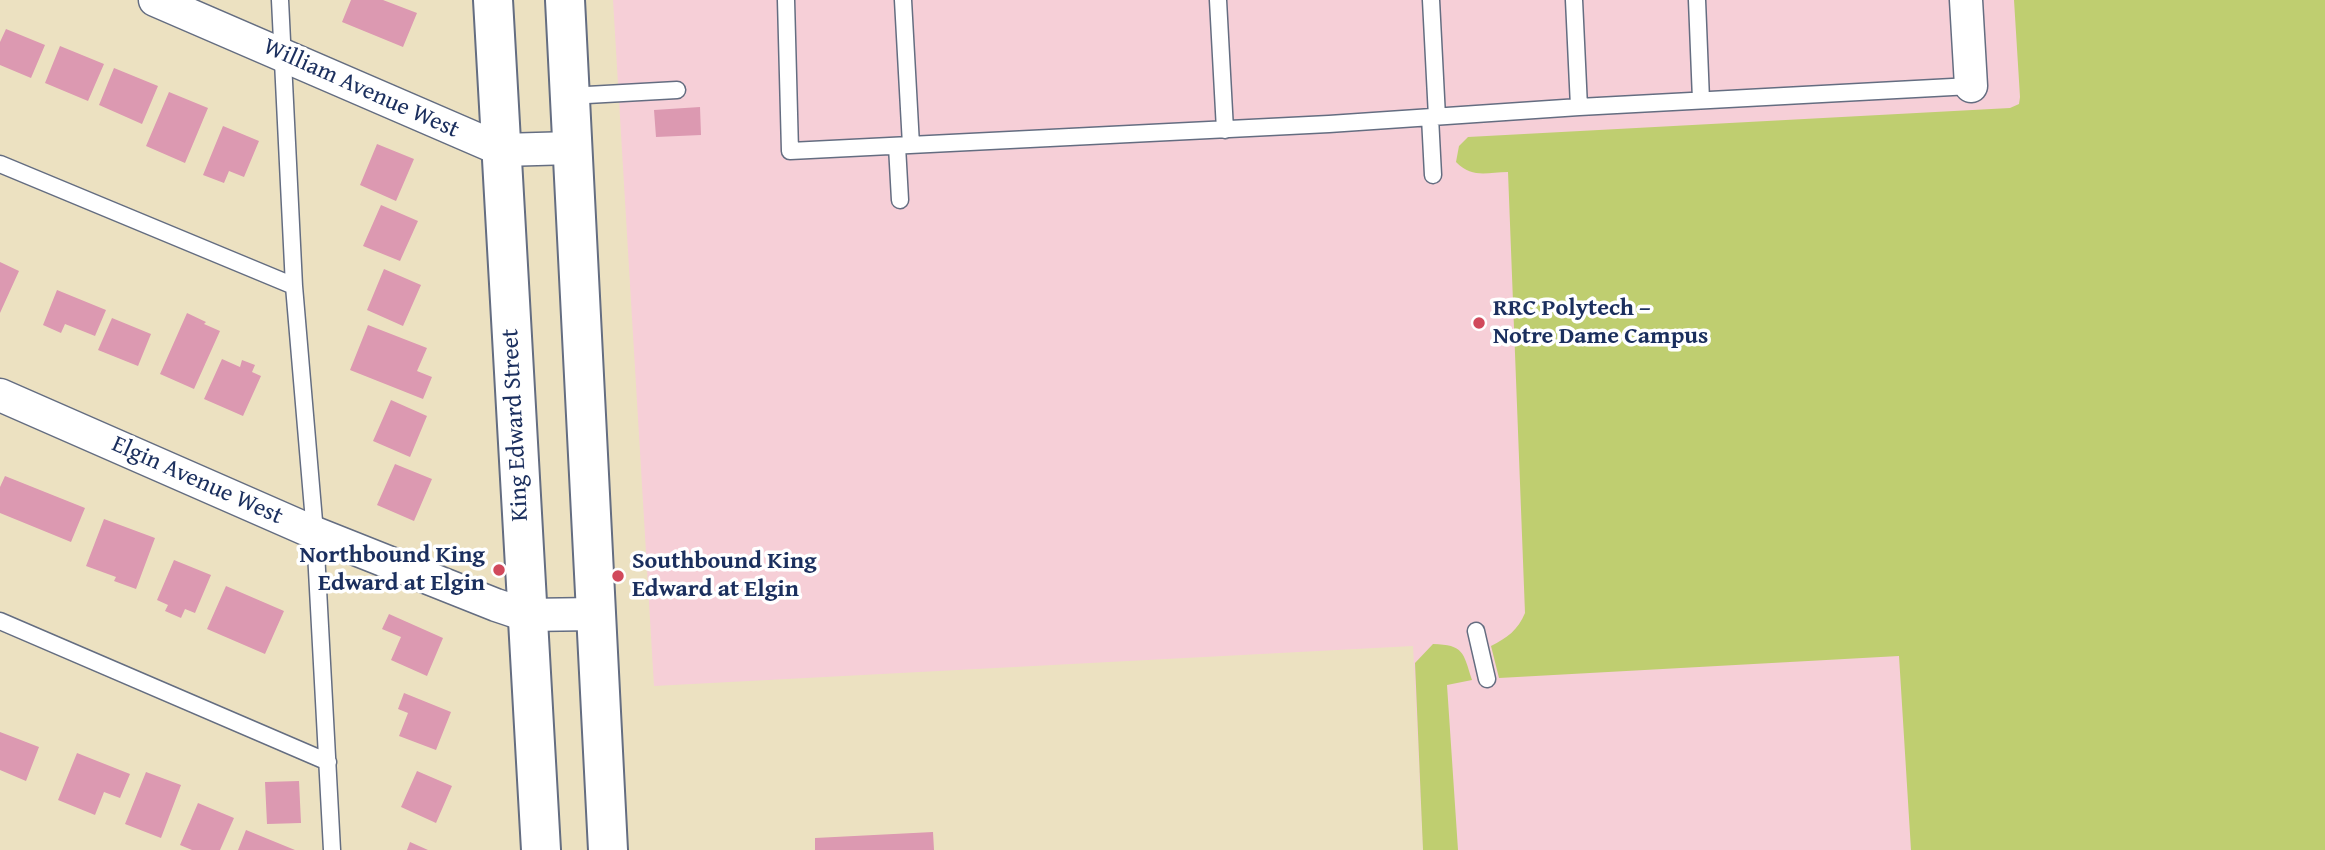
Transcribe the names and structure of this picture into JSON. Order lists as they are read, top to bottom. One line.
{"streets":{"main road":["King Edward Street"],"street":["William Avenue West","Elgin Avenue West"]},"crossings":[["William Avenue West","King Edward Street"],["King Edward Street","Elgin Avenue West"]],"places":["RRC Polytech – Notre Dame Campus","Northbound King Edward at Elgin","Southbound King Edward at Elgin"]}
